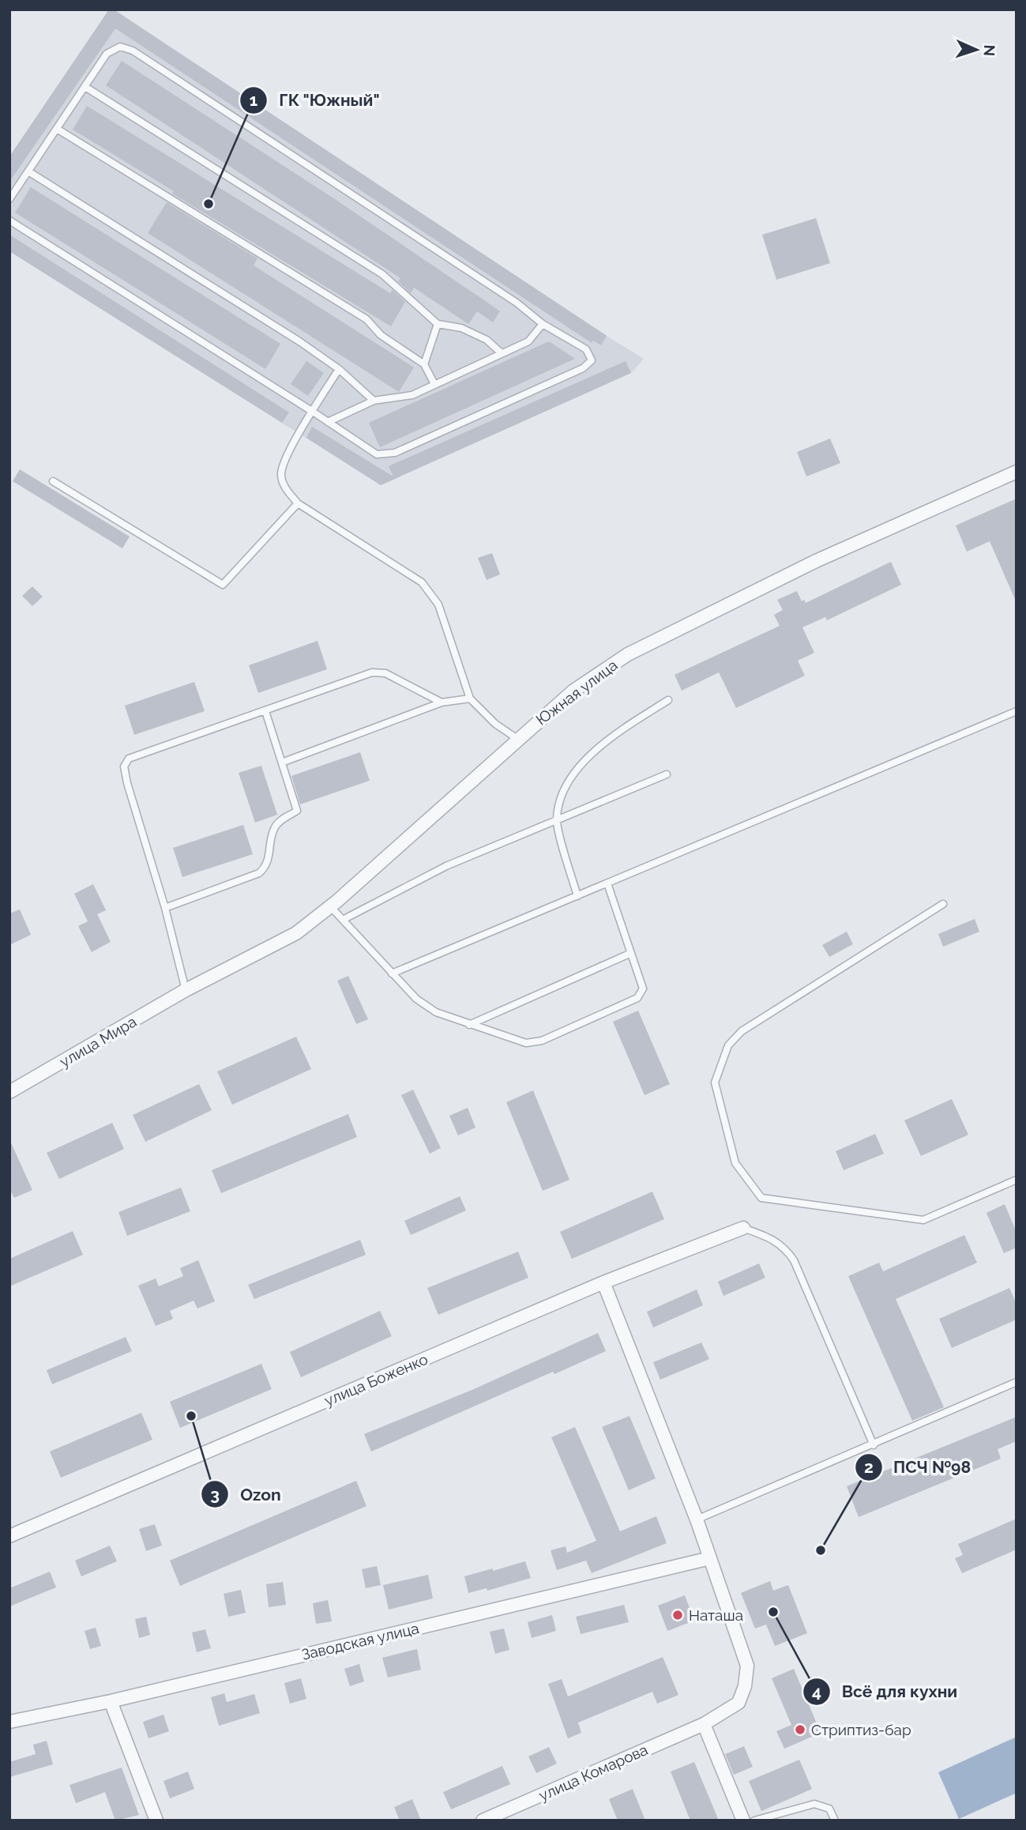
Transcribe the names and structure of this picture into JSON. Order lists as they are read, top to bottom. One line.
{"streets":{"street":["Южная улица","улица Мира","улица Боженко","Заводская улица","улица Комарова"]},"crossings":[["Южная улица","улица Мира"],["Заводская улица","улица Комарова"]],"places":["ГК \"Южный\"","Ozon","ПСЧ №98","Всё для кухни","Наташа","Стриптиз-бар"],"north":"right"}
